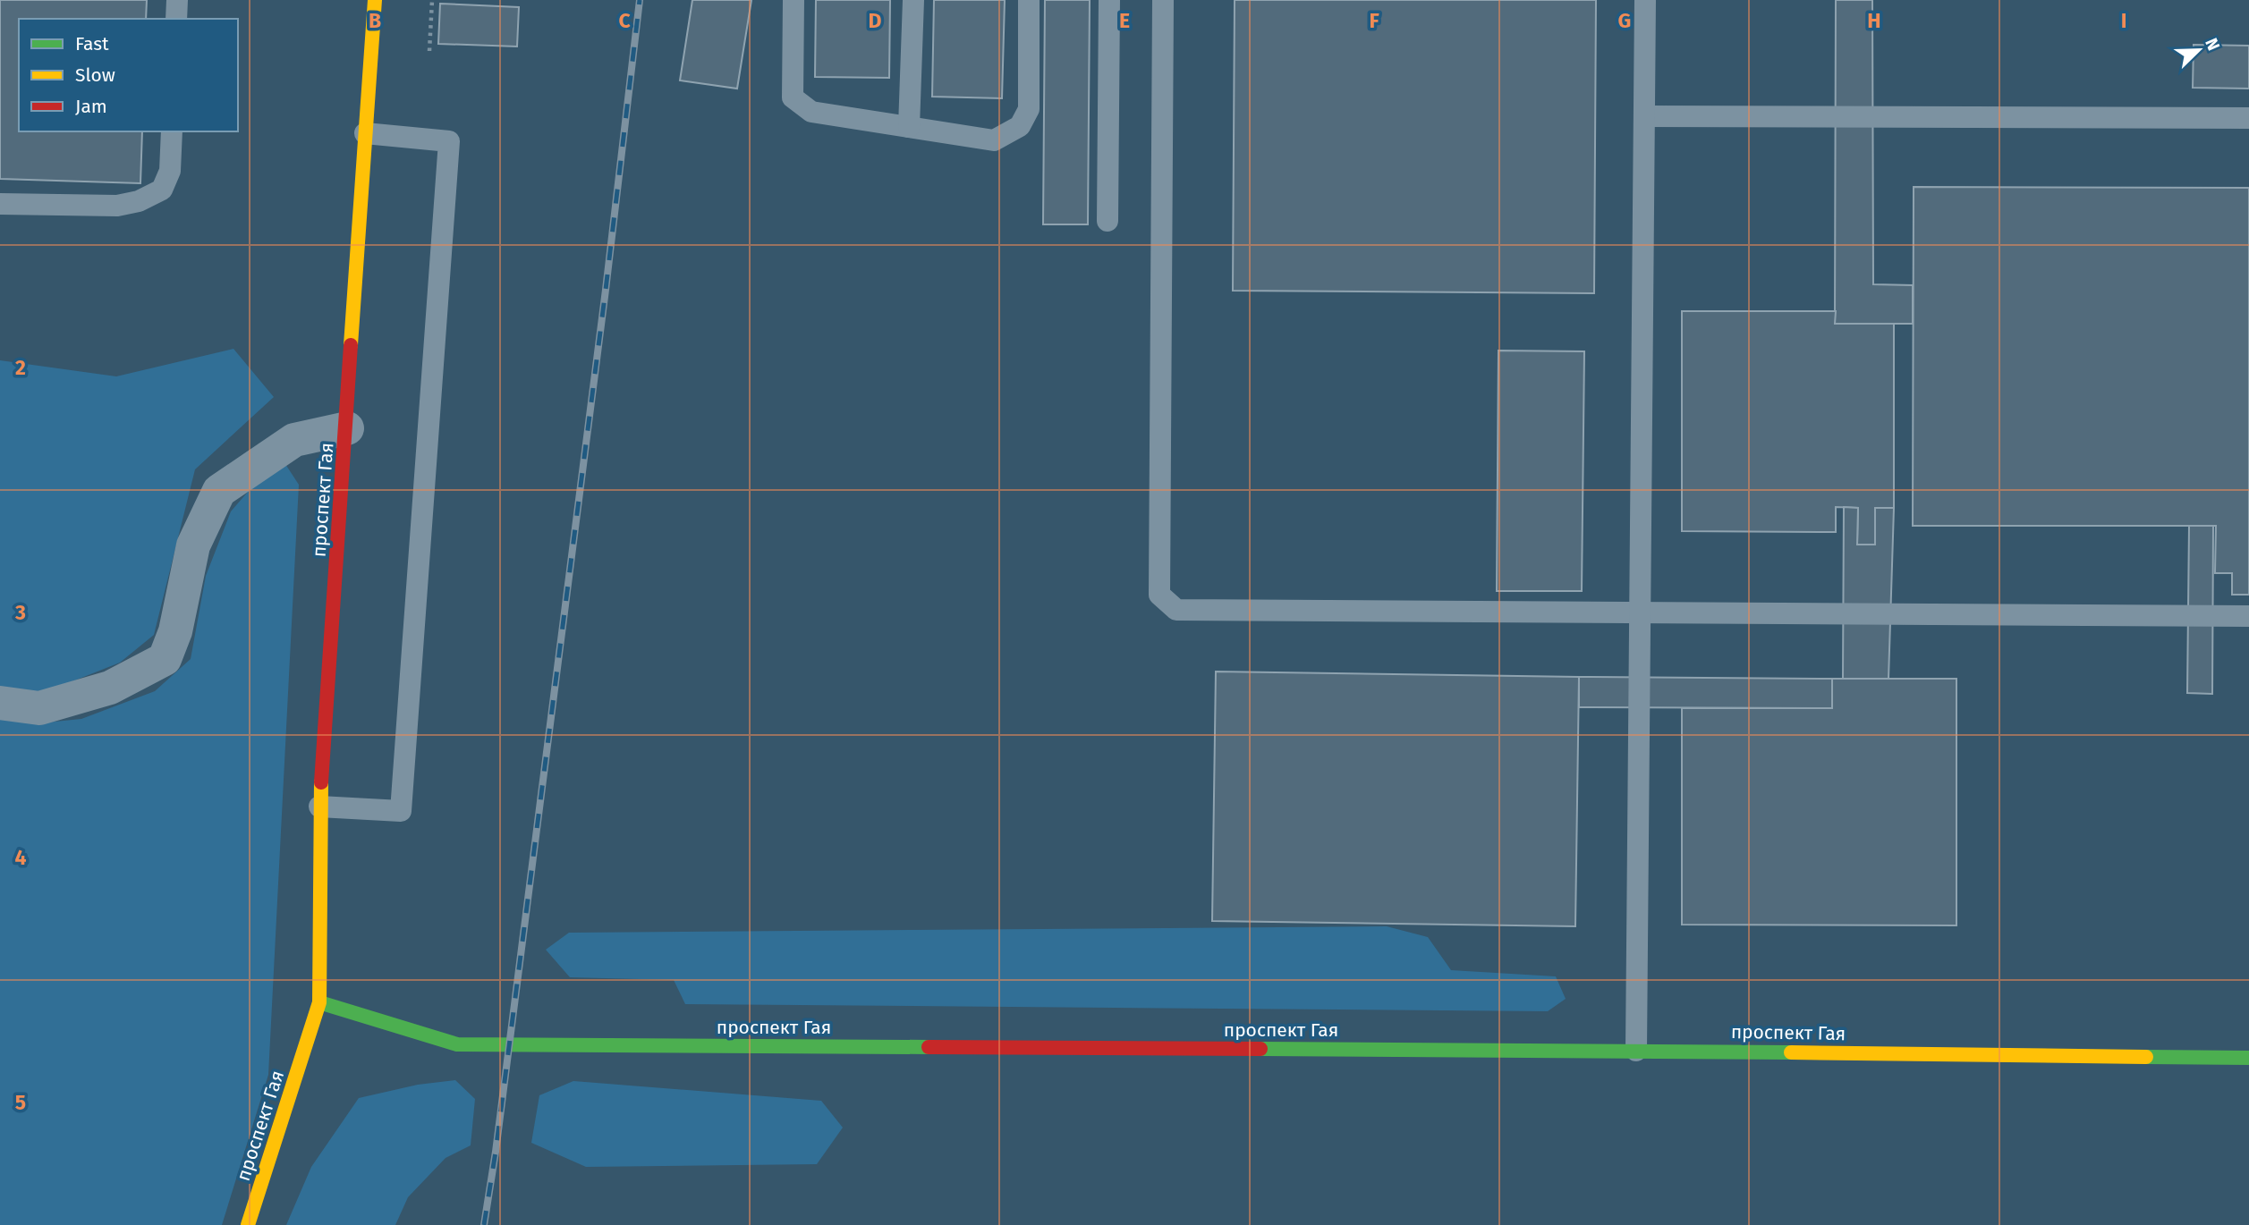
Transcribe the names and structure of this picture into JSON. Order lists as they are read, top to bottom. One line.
{"streets":{"street":["проспект Гая"]},"legend":["Fast","Slow","Jam"],"north":"top right","grid":{"columns":["B","C","D","E","F","G","H","I"],"rows":["2","3","4","5"]}}
